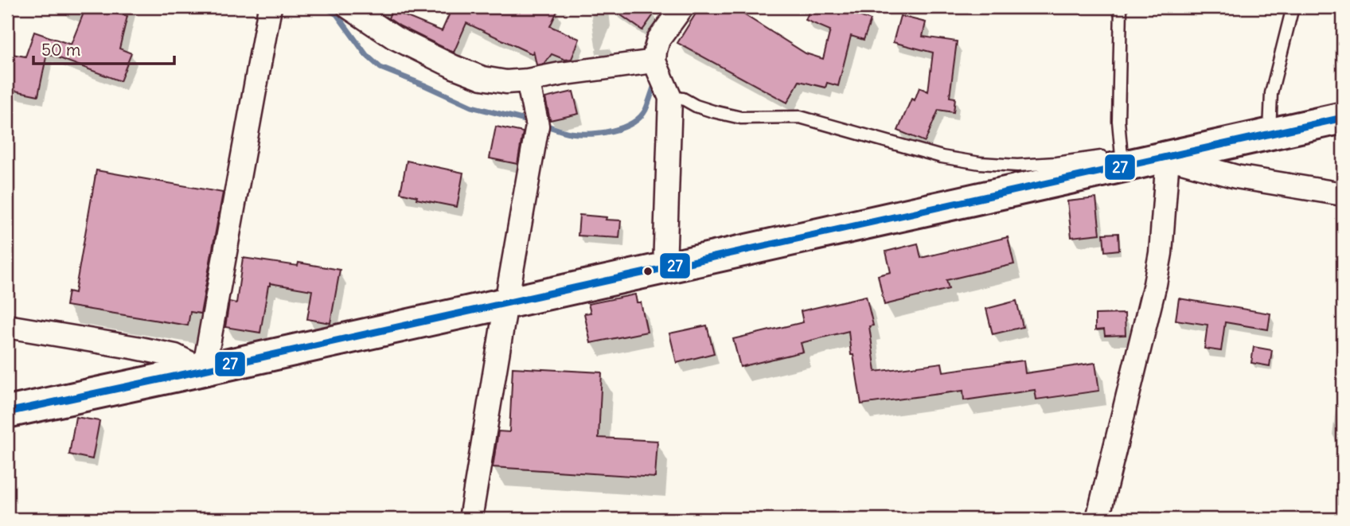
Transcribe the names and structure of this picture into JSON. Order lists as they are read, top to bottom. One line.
{"lines":["transit line 27"],"scale_bar":"50 m"}
